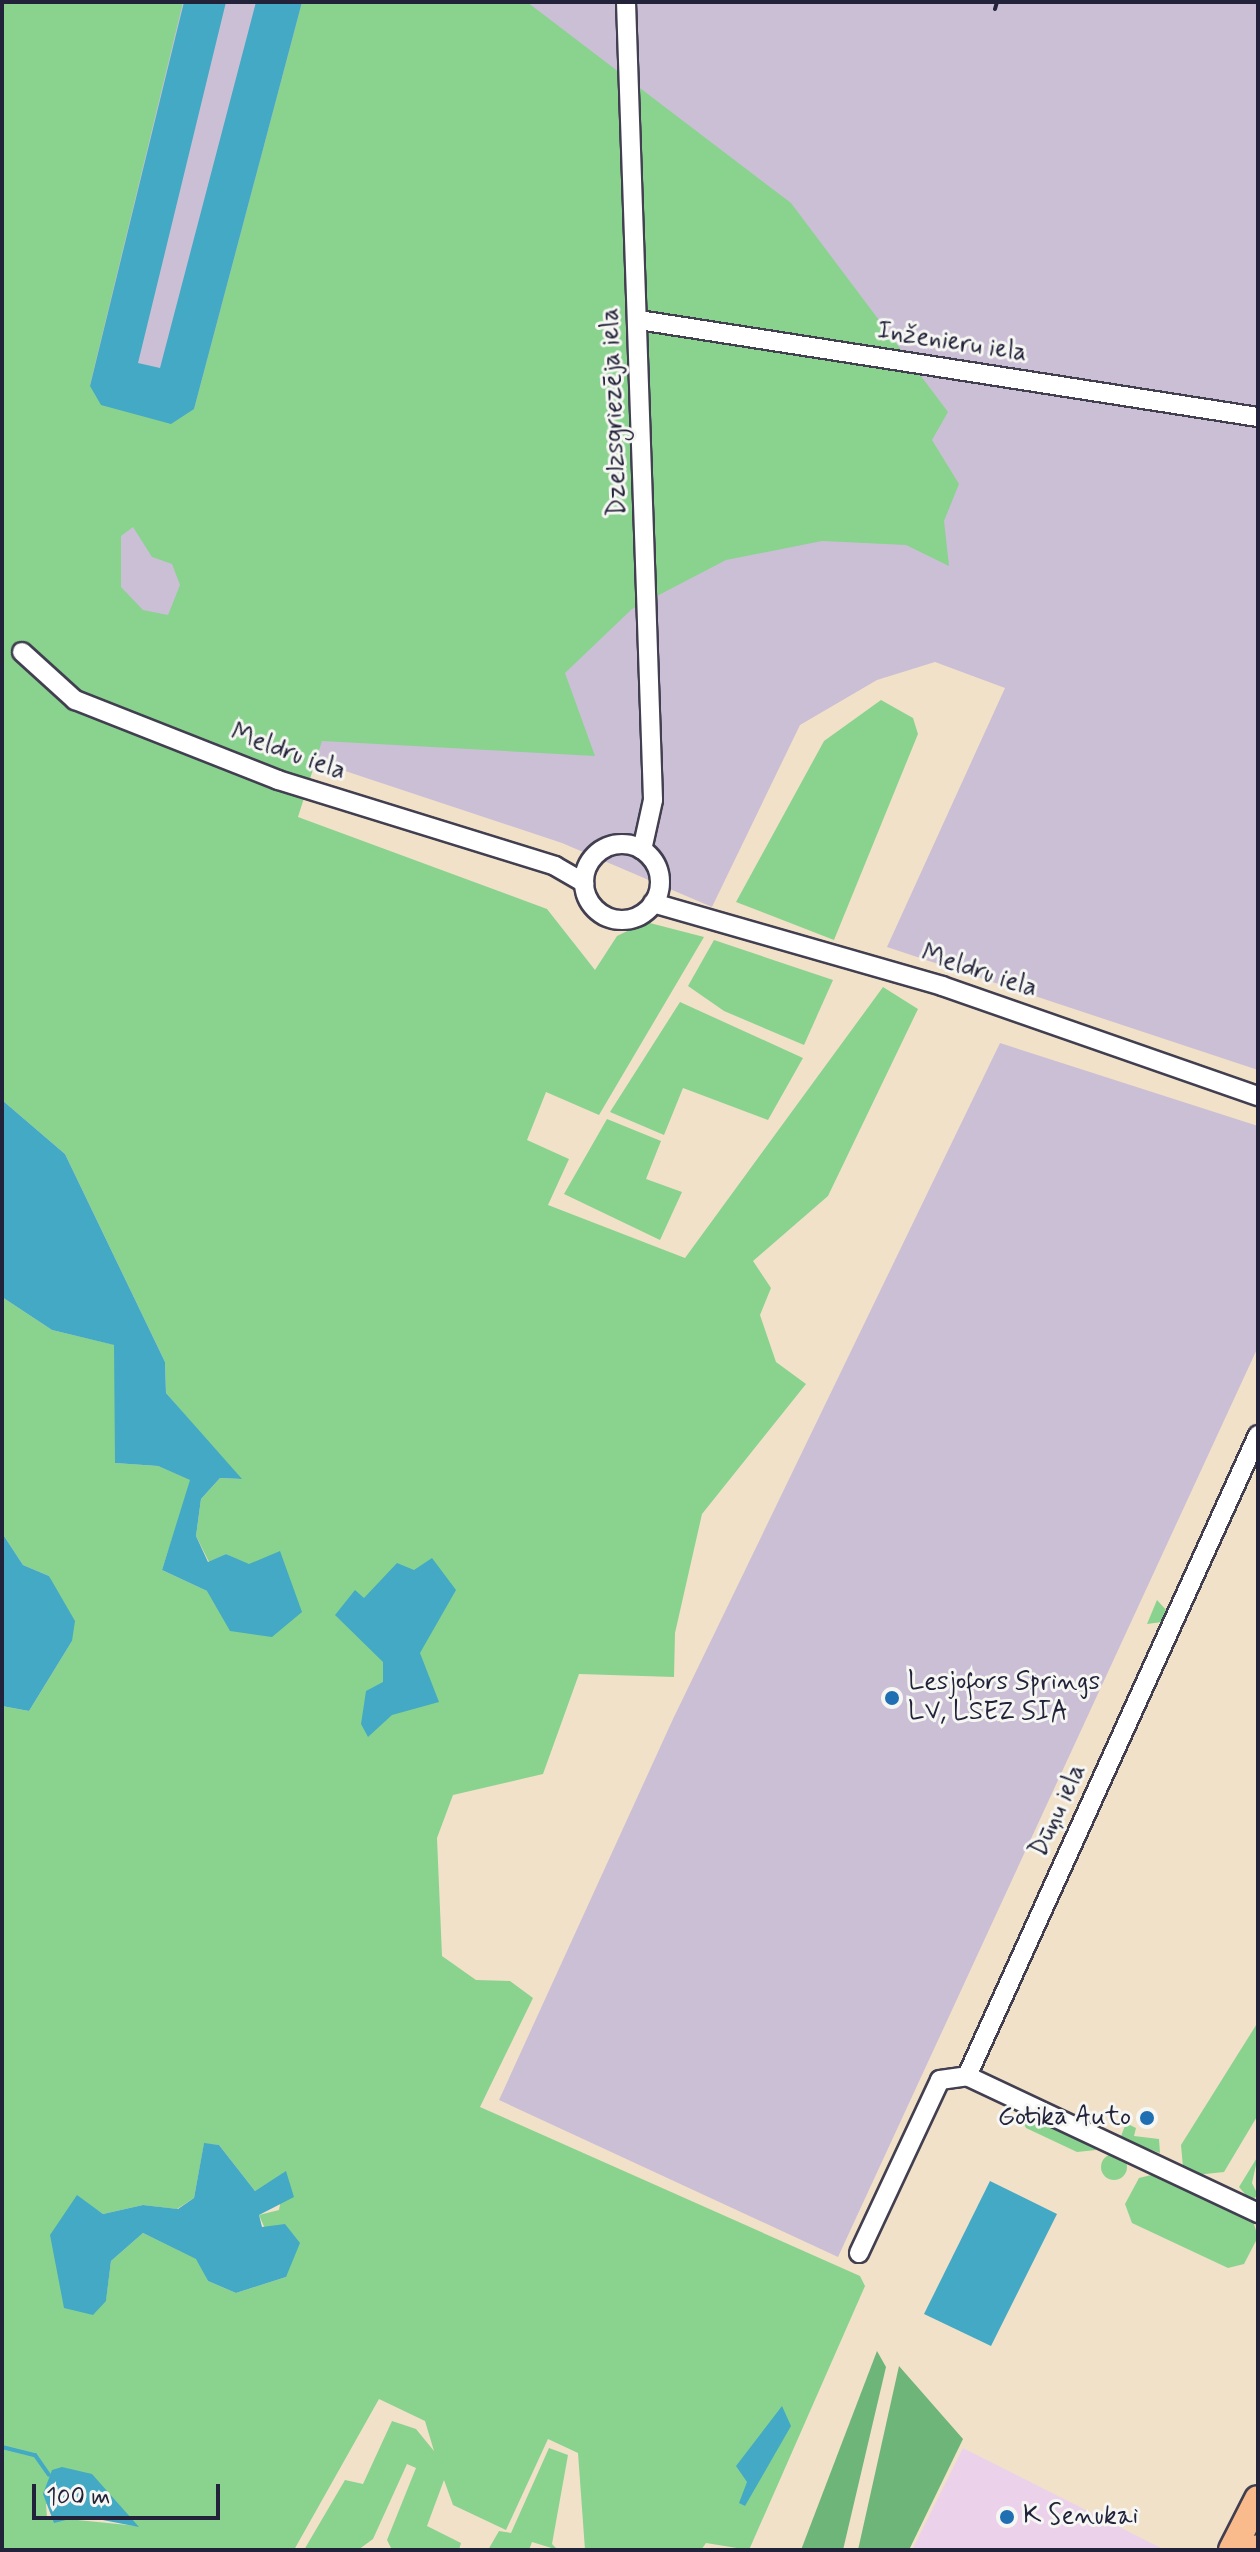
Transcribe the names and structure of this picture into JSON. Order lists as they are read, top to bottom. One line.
{"streets":{"street":["Inženieru iela","Dzelzsgriezēja iela","Meldru iela","Dūņu iela"]},"crossings":[["Inženieru iela","Dzelzsgriezēja iela"],["Dzelzsgriezēja iela","Meldru iela"]],"places":["Lesjofors Springs LV, LSEZ SIA","Gotika Auto","K Senukai"],"scale_bar":"100 m"}
